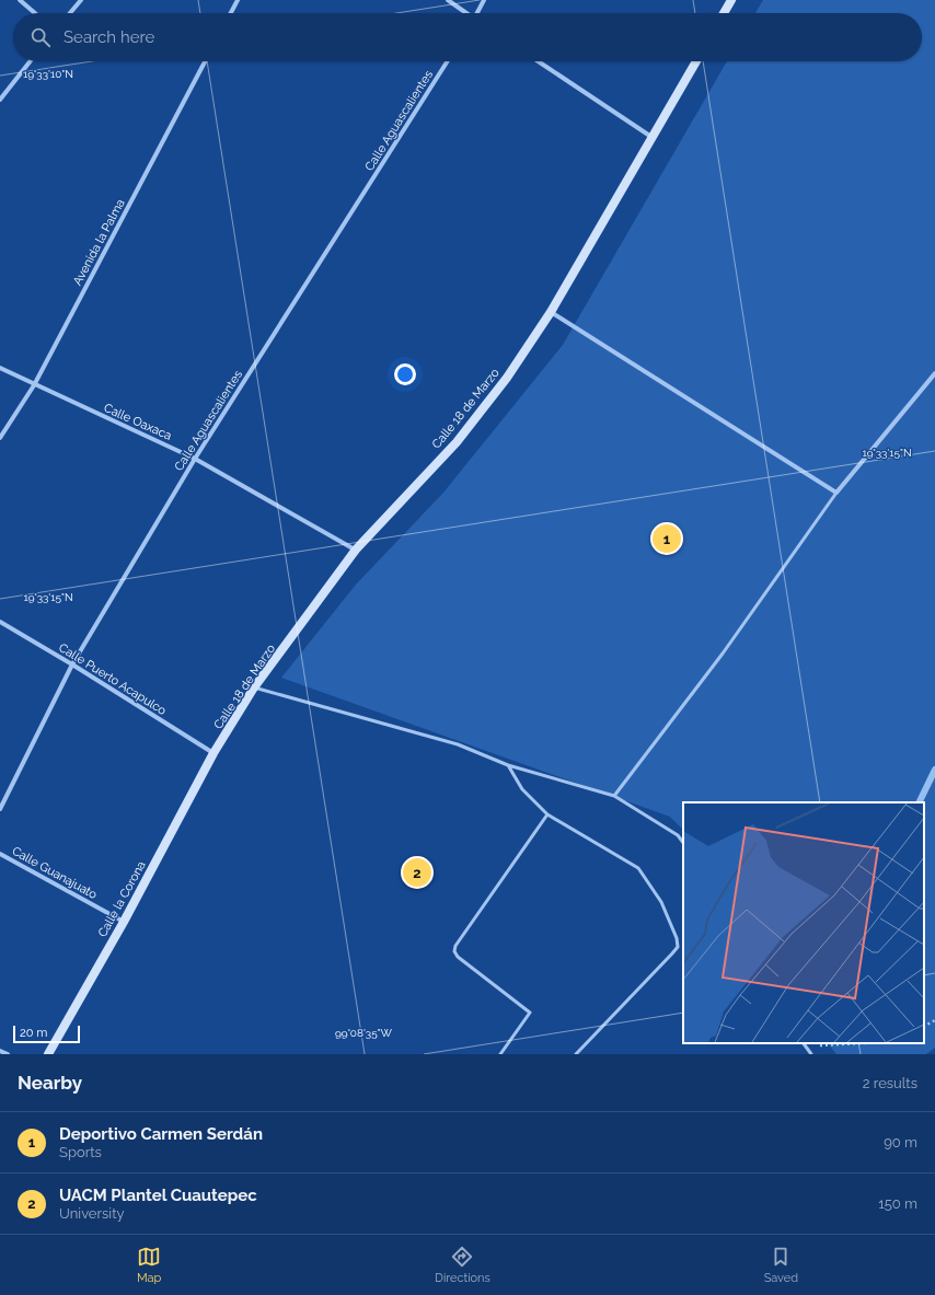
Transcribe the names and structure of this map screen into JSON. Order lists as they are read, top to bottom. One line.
{"streets":{"street":["Calle Aguascalientes","Avenida la Palma","Calle 18 de Marzo","Calle Oaxaca","Calle Puerto Acapulco","Calle Guanajuato","Calle la Corona"]},"crossings":[["Calle Aguascalientes","Calle Oaxaca"],["Calle Aguascalientes","Calle Puerto Acapulco"],["Avenida la Palma","Calle Oaxaca"],["Calle 18 de Marzo","Calle Oaxaca"],["Calle 18 de Marzo","Calle Puerto Acapulco"],["Calle 18 de Marzo","Calle la Corona"],["Calle Puerto Acapulco","Calle la Corona"],["Calle Guanajuato","Calle la Corona"]],"scale_bar":"20 m","page":{"search":"Search here","pins":["1","2"],"scale":"20 m","heading":["Nearby","2 results"],"list":[{"mark":"1","name":"Deportivo Carmen Serdán","note":"Sports","value":"90 m"},{"mark":"2","name":"UACM Plantel Cuautepec","note":"University","value":"150 m"}],"nav":["Map","Directions","Saved"]},"coordinates":["19°33'10\"N","19°33'15\"N","99°08'35\"W"]}
